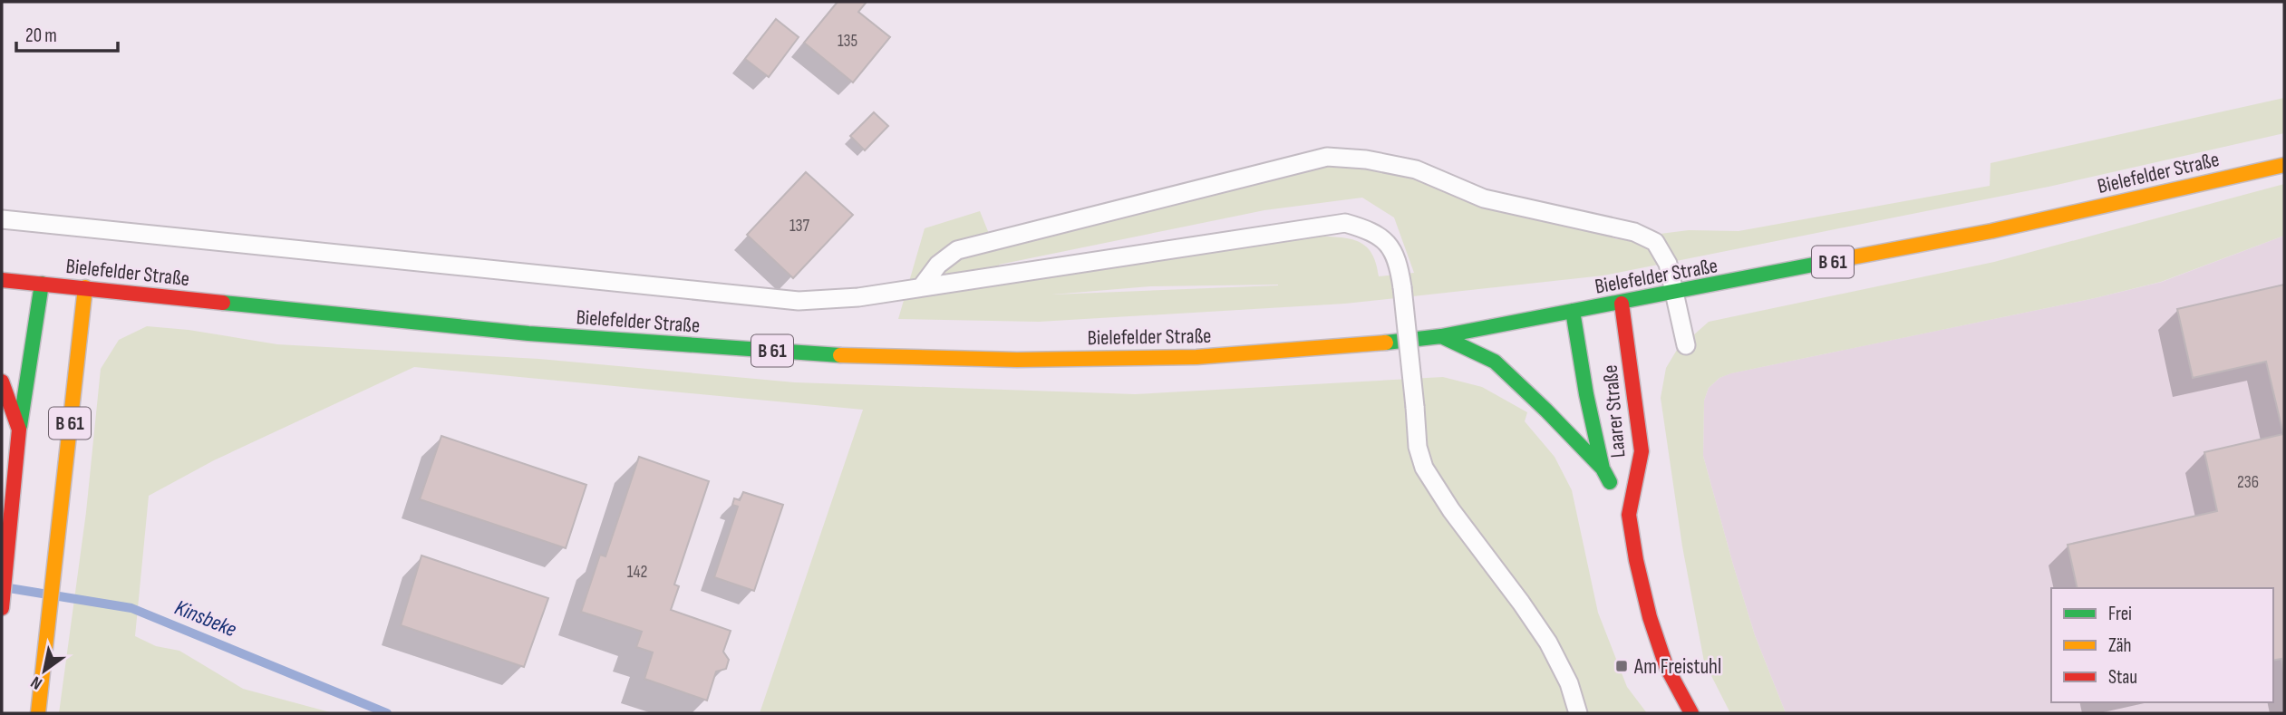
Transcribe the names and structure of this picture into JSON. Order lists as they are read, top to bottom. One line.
{"streets":{"main road":["Bielefelder Straße","B 61","Laarer Straße"]},"crossings":[["Bielefelder Straße","B 61"],["Bielefelder Straße","Laarer Straße"]],"water":["Kinsbeke"],"places":{"transit":["Am Freistuhl"]},"house_numbers":["135","137","236","142"],"legend":["Frei","Zäh","Stau"],"scale_bar":"20 m","north":"bottom left"}
